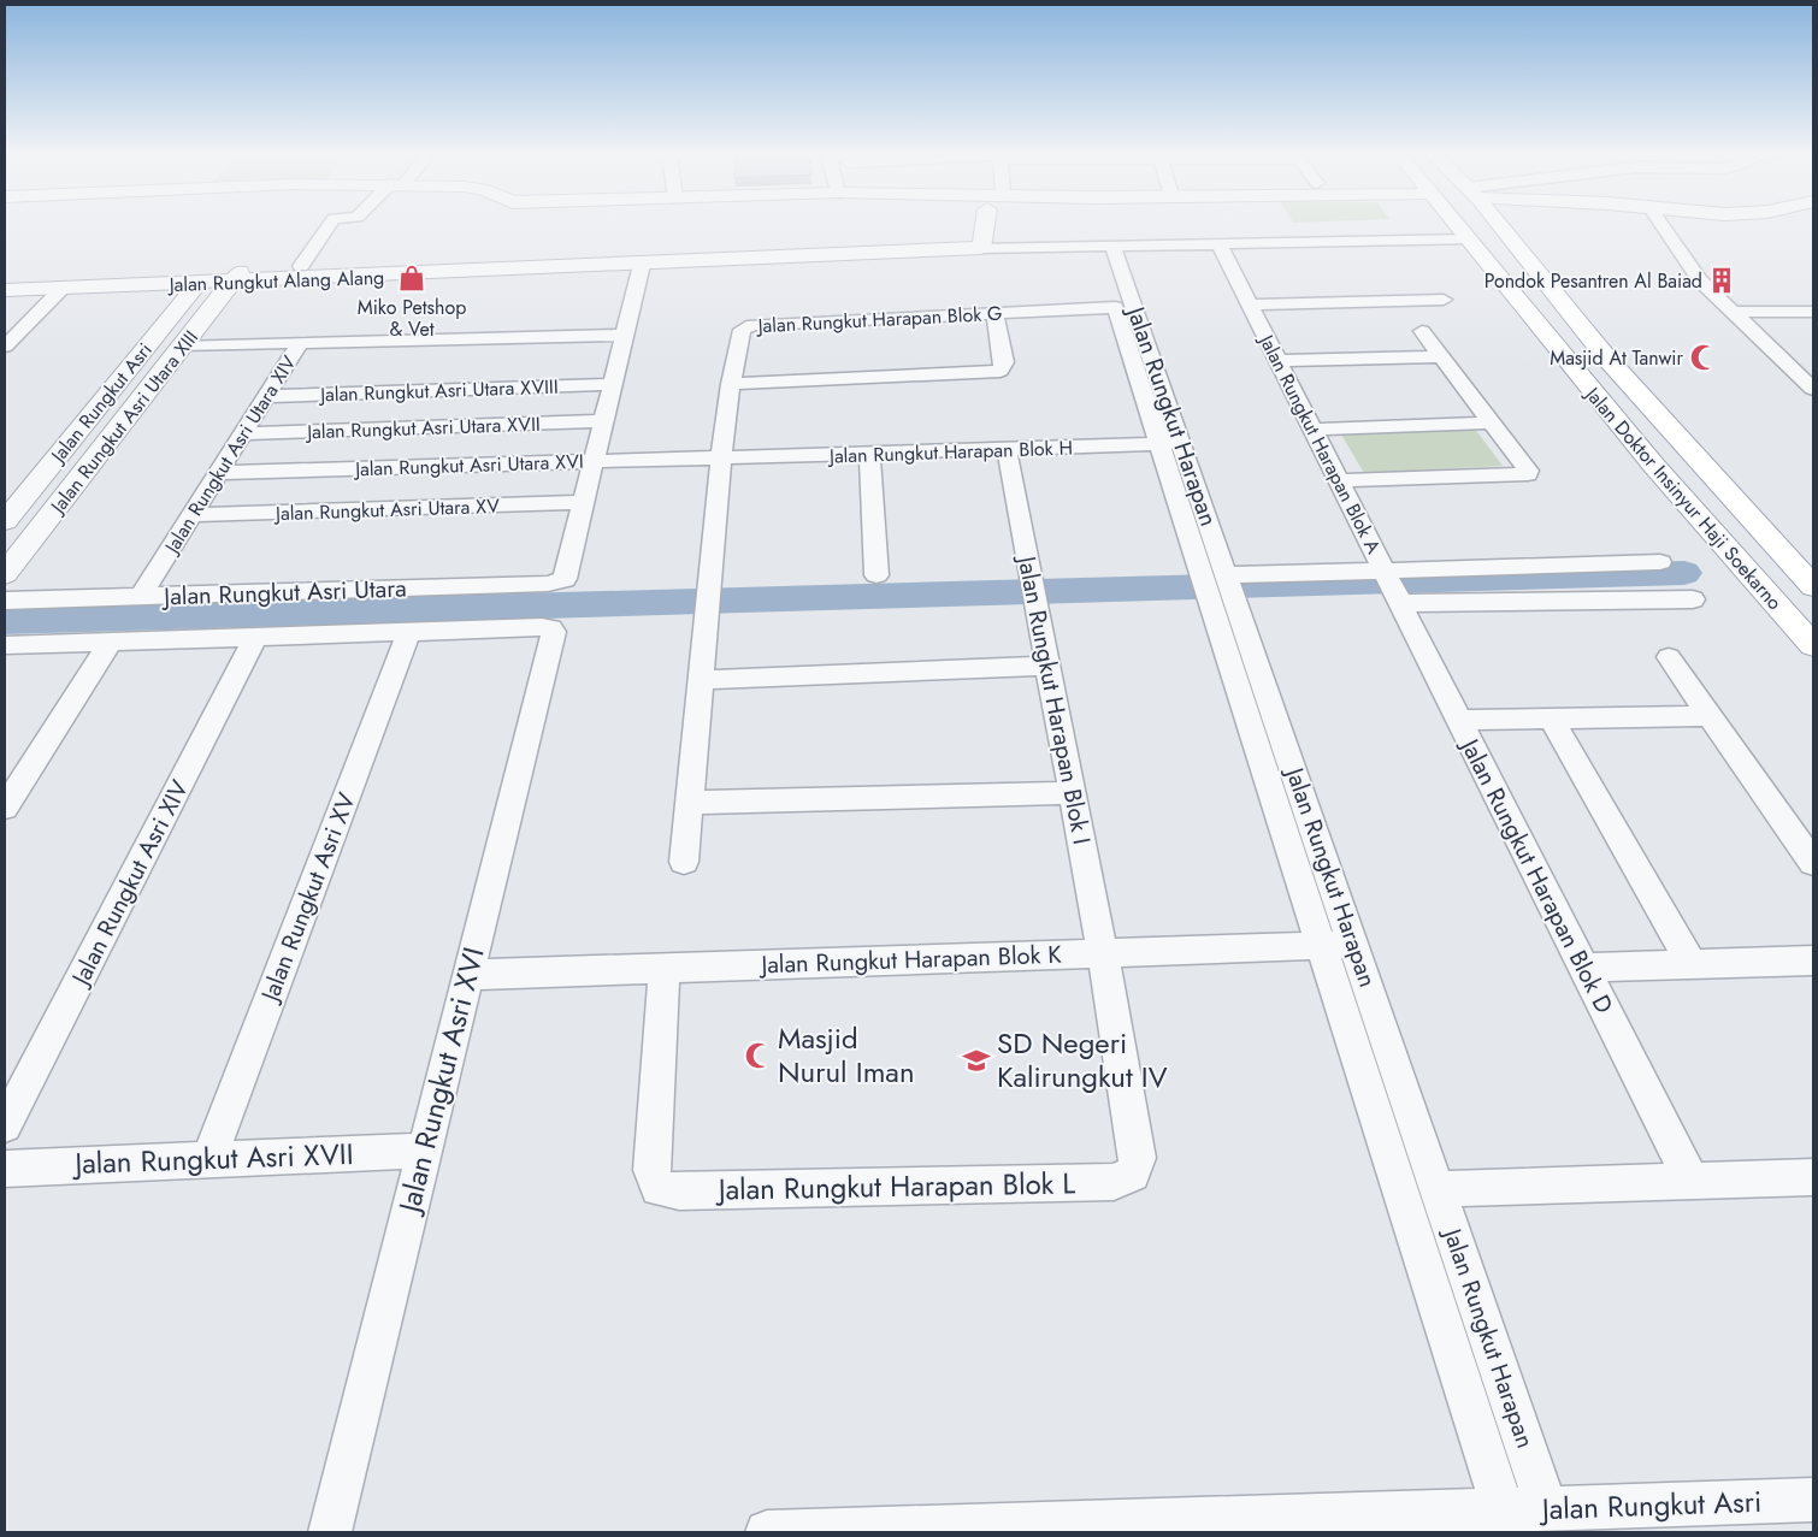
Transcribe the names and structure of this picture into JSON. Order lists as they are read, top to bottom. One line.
{"streets":{"main road":["Jalan Doktor Insinyur Haji Soekarno"],"street":["Jalan Rungkut Alang Alang","Jalan Rungkut Harapan Blok G","Jalan Rungkut Asri Utara XVIII","Jalan Rungkut Asri","Jalan Rungkut Harapan","Jalan Rungkut Asri Utara XIII","Jalan Rungkut Asri Utara XVII","Jalan Rungkut Harapan Blok A","Jalan Rungkut Harapan Blok H","Jalan Rungkut Asri Utara XIV","Jalan Rungkut Asri Utara XVI","Jalan Rungkut Asri Utara XV","Jalan Rungkut Asri Utara","Jalan Rungkut Harapan Blok I","Jalan Rungkut Harapan Blok D","Jalan Rungkut Asri XIV","Jalan Rungkut Asri XV","Jalan Rungkut Harapan Blok K","Jalan Rungkut Asri XVI","Jalan Rungkut Asri XVII","Jalan Rungkut Harapan Blok L"]},"crossings":[["Jalan Rungkut Alang Alang","Jalan Rungkut Asri"],["Jalan Rungkut Alang Alang","Jalan Rungkut Asri Utara XIII"],["Jalan Rungkut Harapan Blok G","Jalan Rungkut Harapan"],["Jalan Rungkut Harapan Blok G","Jalan Rungkut Harapan Blok H"],["Jalan Rungkut Harapan Blok G","Jalan Rungkut Asri Utara XVI"],["Jalan Rungkut Asri Utara XVIII","Jalan Rungkut Asri Utara XIV"],["Jalan Rungkut Asri","Jalan Rungkut Harapan"],["Jalan Rungkut Harapan","Jalan Rungkut Harapan Blok A"],["Jalan Rungkut Harapan","Jalan Rungkut Harapan Blok H"],["Jalan Rungkut Harapan","Jalan Rungkut Harapan Blok K"],["Jalan Rungkut Asri Utara XVII","Jalan Rungkut Asri Utara XIV"],["Jalan Rungkut Harapan Blok A","Jalan Rungkut Harapan Blok D"],["Jalan Rungkut Harapan Blok H","Jalan Rungkut Asri Utara XVI"],["Jalan Rungkut Harapan Blok H","Jalan Rungkut Harapan Blok I"],["Jalan Rungkut Asri Utara XIV","Jalan Rungkut Asri Utara XVI"],["Jalan Rungkut Asri Utara XIV","Jalan Rungkut Asri Utara XV"],["Jalan Rungkut Asri Utara XIV","Jalan Rungkut Asri Utara"],["Jalan Rungkut Asri Utara XV","Jalan Rungkut Asri Utara"],["Jalan Rungkut Asri Utara","Jalan Rungkut Asri XIV"],["Jalan Rungkut Asri Utara","Jalan Rungkut Asri XV"],["Jalan Rungkut Asri Utara","Jalan Rungkut Asri XVI"],["Jalan Rungkut Harapan Blok I","Jalan Rungkut Harapan Blok K"],["Jalan Rungkut Harapan Blok I","Jalan Rungkut Harapan Blok L"],["Jalan Rungkut Asri XV","Jalan Rungkut Asri XVII"],["Jalan Rungkut Harapan Blok K","Jalan Rungkut Asri XVI"],["Jalan Rungkut Harapan Blok K","Jalan Rungkut Harapan Blok L"],["Jalan Rungkut Asri XVI","Jalan Rungkut Asri XVII"]],"places":{"shop":["Miko Petshop & Vet"],"building":["Pondok Pesantren Al Baiad"],"mosque":["Masjid At Tanwir","Masjid Nurul Iman"],"school or university":["SD Negeri Kalirungkut IV"]}}
